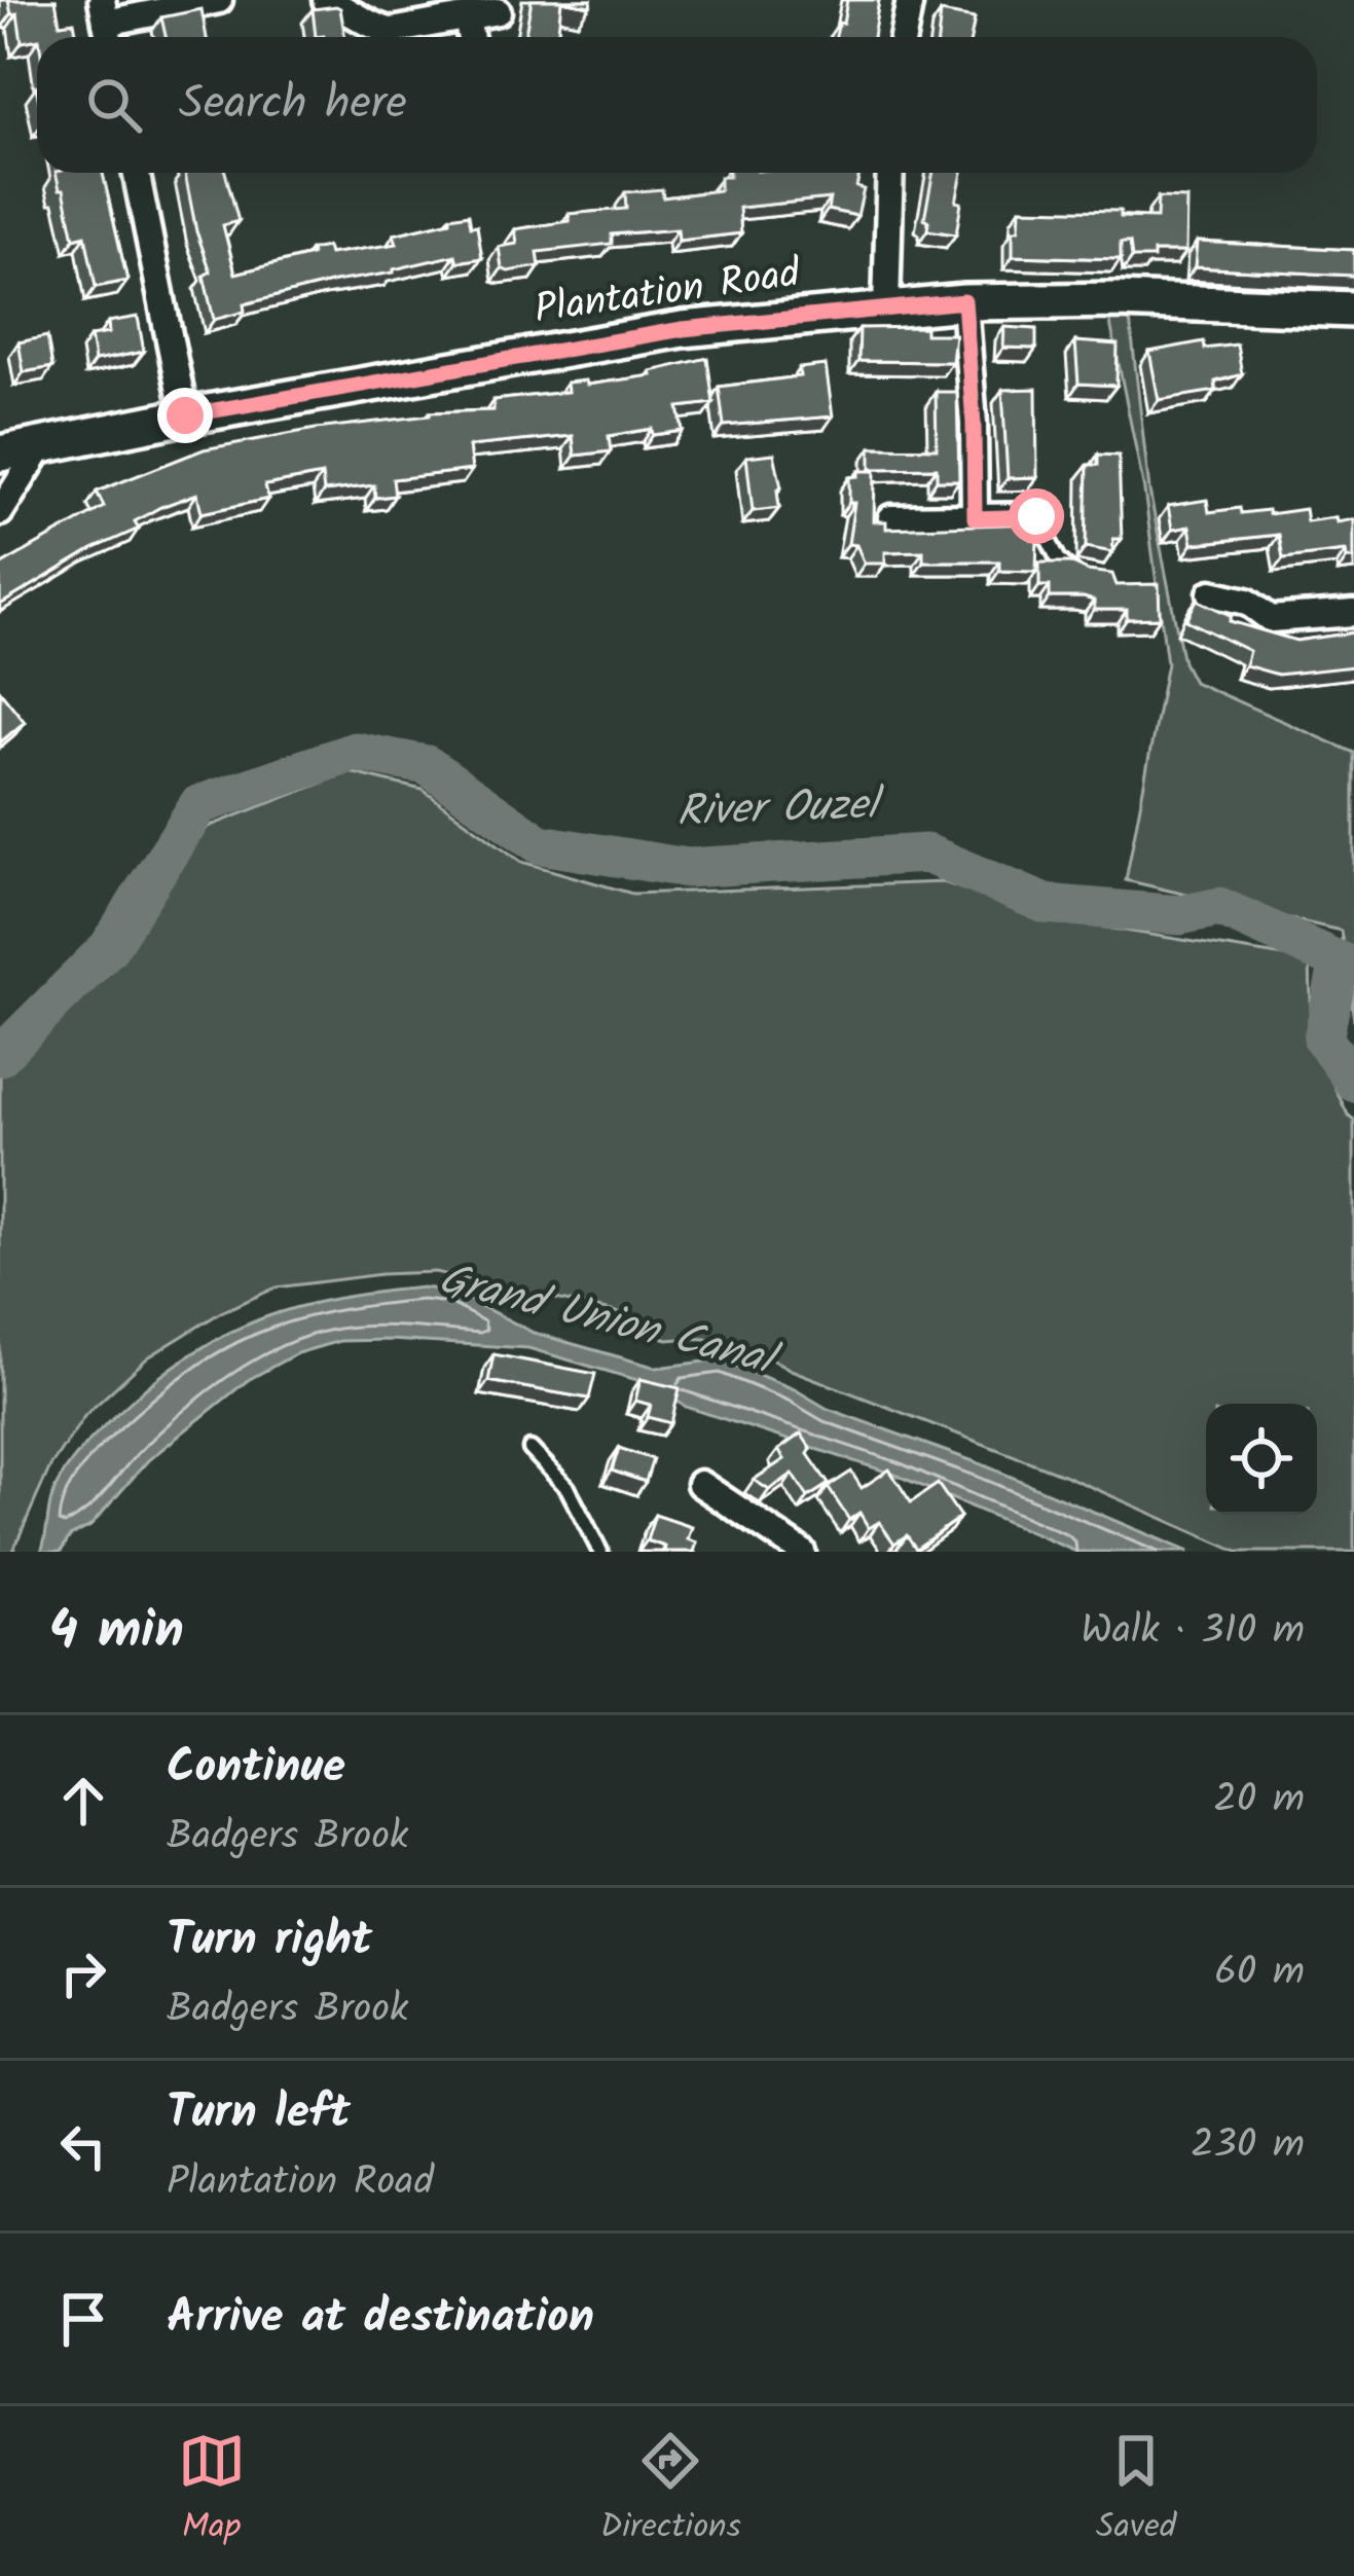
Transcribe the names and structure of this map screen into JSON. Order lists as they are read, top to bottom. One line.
{"streets":{"street":["Plantation Road"]},"water":["River Ouzel","Grand Union Canal"],"page":{"search":"Search here","heading":["4 min","Walk · 310 m"],"list":[["Continue","Badgers Brook","20 m"],["Turn right","Badgers Brook","60 m"],["Turn left","Plantation Road","230 m"],"Arrive at destination"],"nav":["Map","Directions","Saved"]}}
